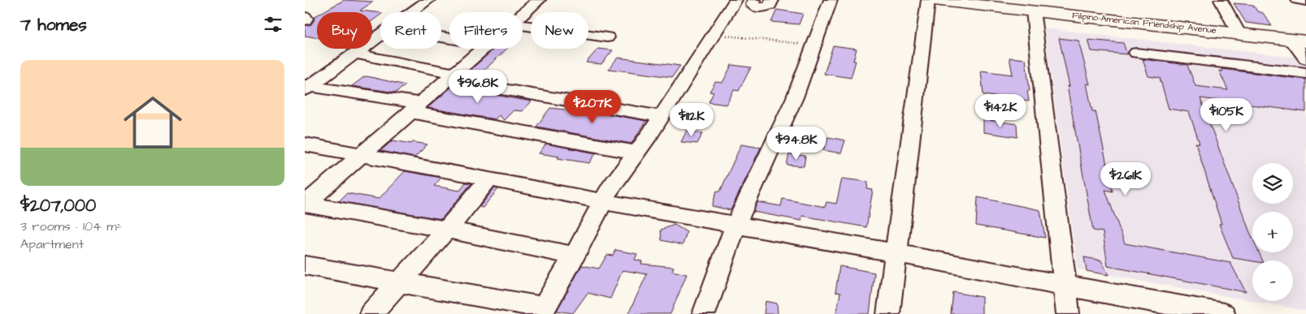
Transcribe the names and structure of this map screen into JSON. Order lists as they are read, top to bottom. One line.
{"streets":{"main road":["Filipino-American Friendship Avenue"]},"page":{"heading":"7 homes","chip":["Buy","Rent","Filters","New"],"list":[{"name":"$207,000","note":"3 rooms · 104 m² · Apartment"}],"price":["$96.8K","$207K","$142K","$105K","$112K","$94.8K","$261K"],"map_buttons":["+","−"]}}
